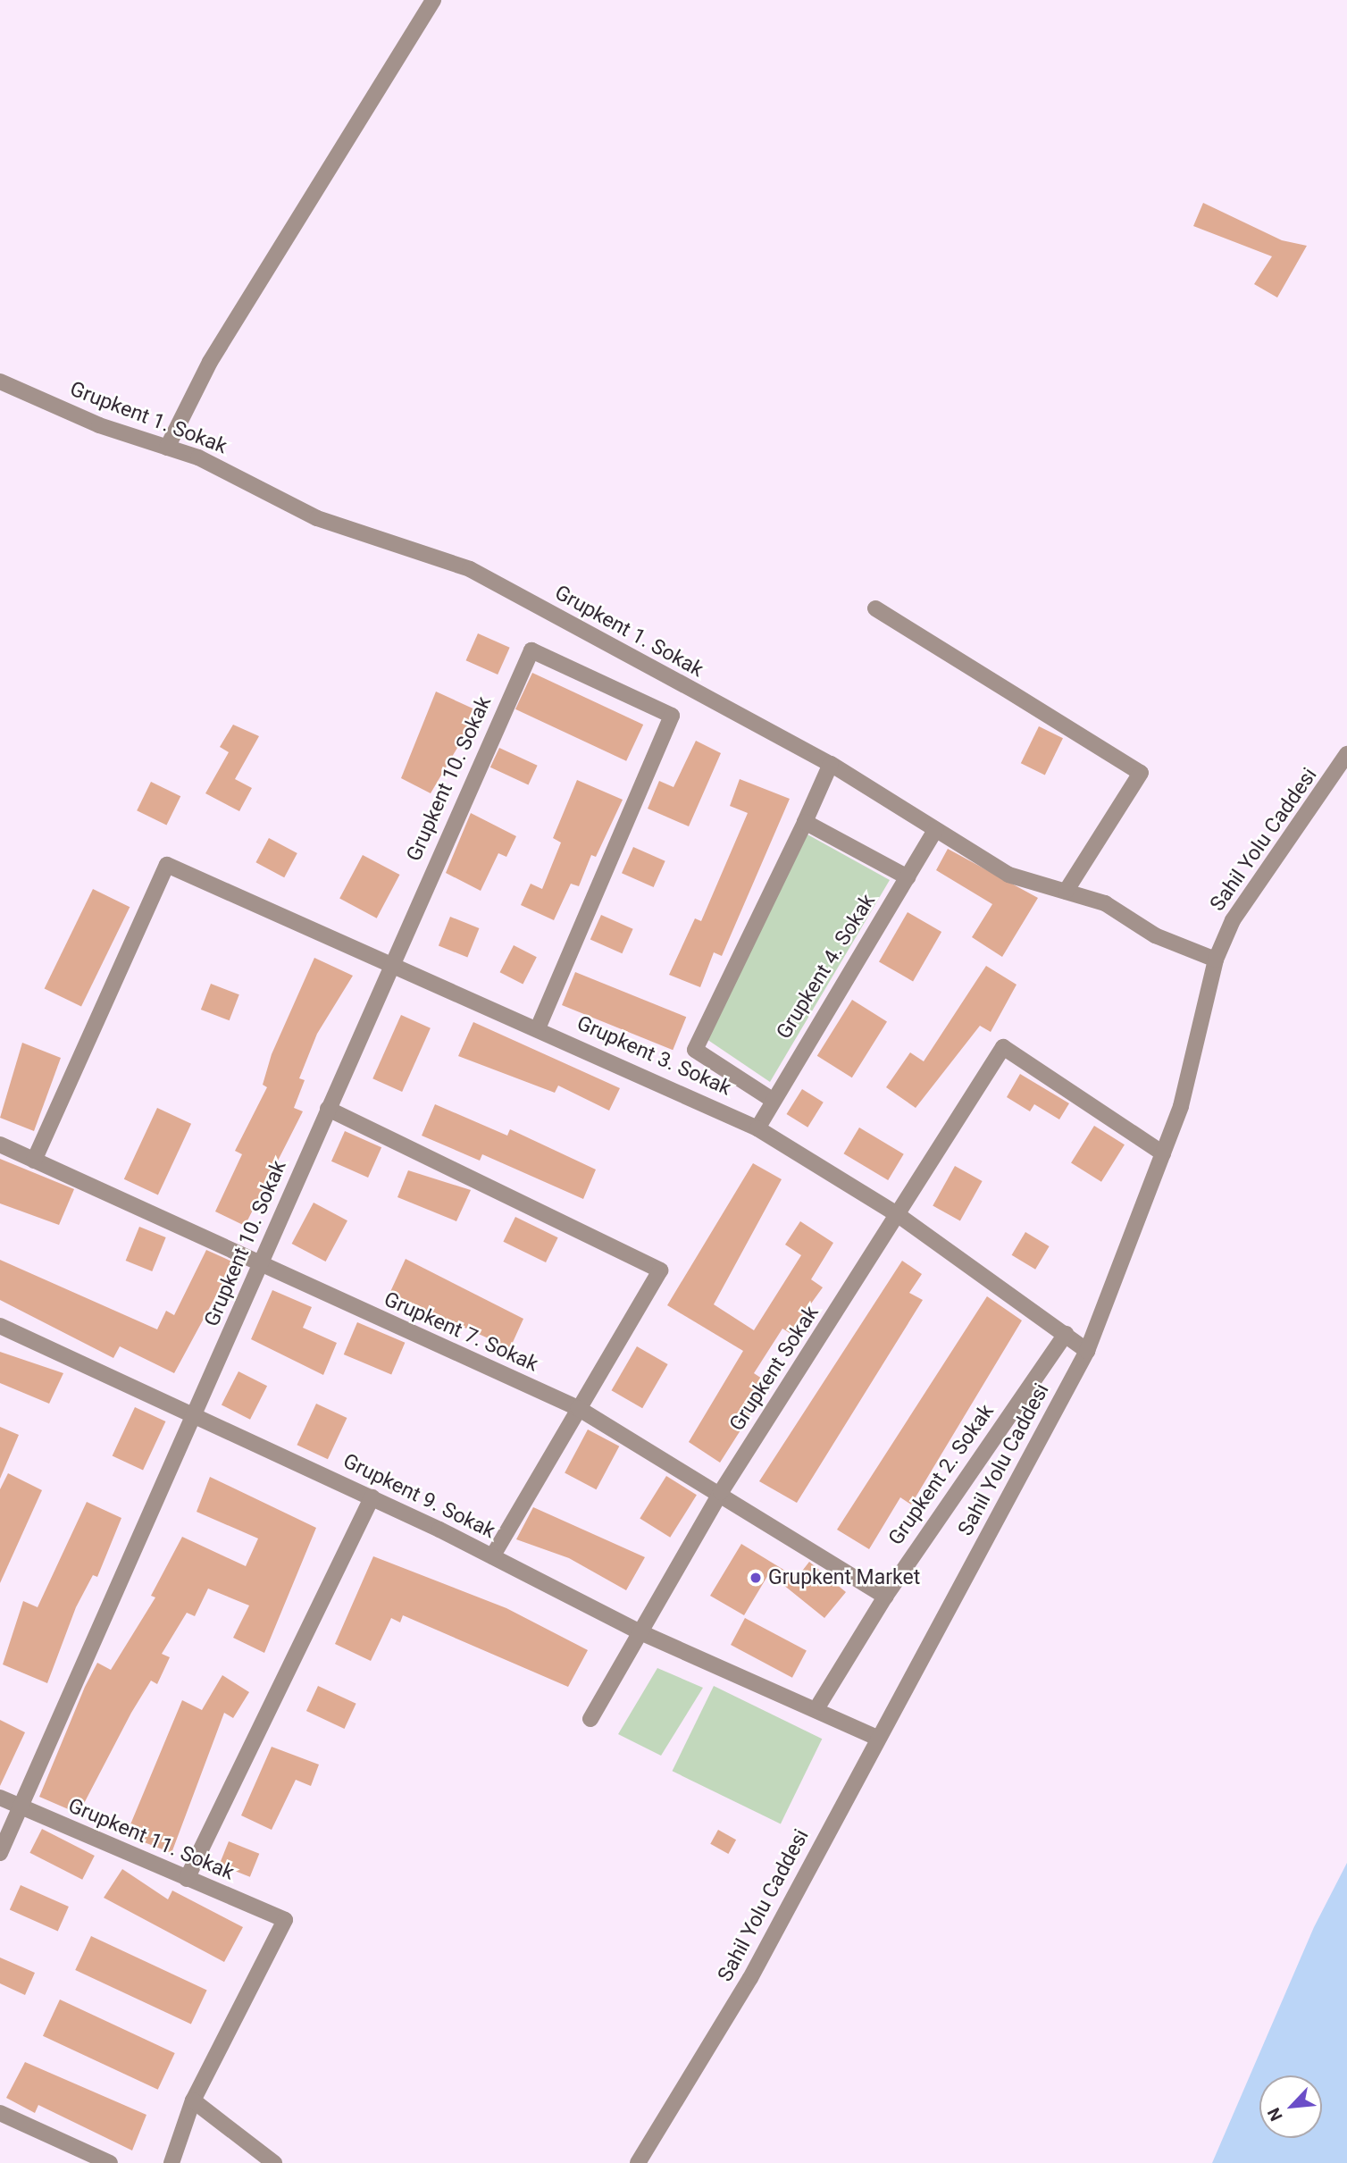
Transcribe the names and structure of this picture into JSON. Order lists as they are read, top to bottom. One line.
{"streets":{"street":["Grupkent 1. Sokak","Grupkent 10. Sokak","Sahil Yolu Caddesi","Grupkent 4. Sokak","Grupkent 3. Sokak","Grupkent 7. Sokak","Grupkent Sokak","Grupkent 2. Sokak","Grupkent 9. Sokak","Grupkent 11. Sokak"]},"crossings":[["Grupkent 1. Sokak","Sahil Yolu Caddesi"],["Grupkent 1. Sokak","Grupkent 4. Sokak"],["Grupkent 10. Sokak","Grupkent 3. Sokak"],["Grupkent 10. Sokak","Grupkent 7. Sokak"],["Grupkent 10. Sokak","Grupkent 9. Sokak"],["Grupkent 10. Sokak","Grupkent 11. Sokak"],["Sahil Yolu Caddesi","Grupkent 3. Sokak"],["Sahil Yolu Caddesi","Grupkent Sokak"],["Sahil Yolu Caddesi","Grupkent 9. Sokak"],["Grupkent 4. Sokak","Grupkent 3. Sokak"],["Grupkent 3. Sokak","Grupkent 7. Sokak"],["Grupkent 3. Sokak","Grupkent Sokak"],["Grupkent 3. Sokak","Grupkent 2. Sokak"],["Grupkent 7. Sokak","Grupkent Sokak"],["Grupkent 7. Sokak","Grupkent 2. Sokak"],["Grupkent Sokak","Grupkent 9. Sokak"],["Grupkent 2. Sokak","Grupkent 9. Sokak"]],"places":["Grupkent Market"],"north":"bottom left"}
